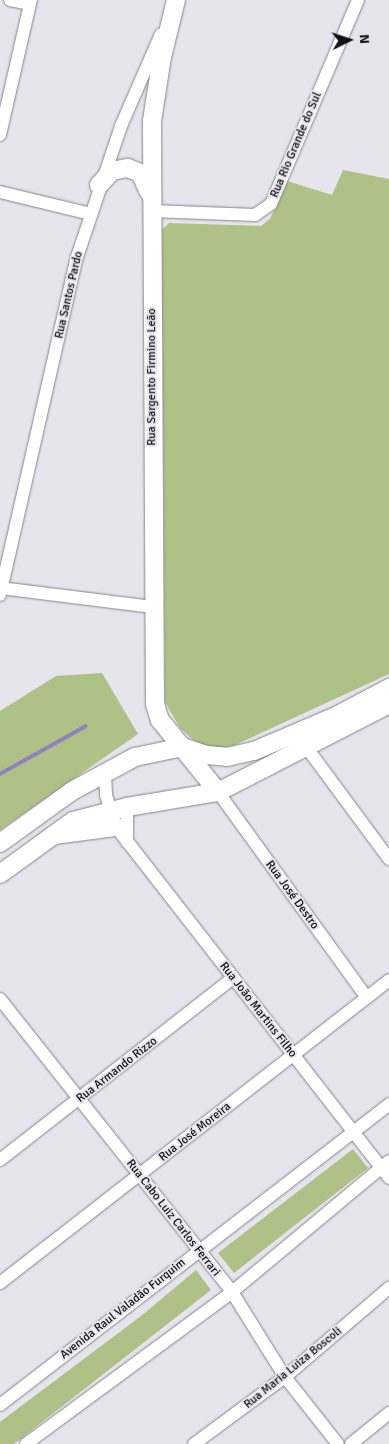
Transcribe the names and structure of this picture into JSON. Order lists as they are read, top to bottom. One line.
{"streets":{"street":["Rua Rio Grande do Sul","Rua Santos Pardo","Rua Sargento Firmino Leão","Rua José Destro","Rua João Martins Filho","Rua Armando Rizzo","Rua José Moreira","Rua Cabo Luiz Carlos Ferrari","Avenida Raul Valadão Furquim","Rua Maria Luiza Boscoli"]},"crossings":[["Rua Rio Grande do Sul","Rua Sargento Firmino Leão"],["Rua Santos Pardo","Rua Sargento Firmino Leão"],["Rua Sargento Firmino Leão","Rua José Destro"],["Rua José Destro","Rua José Moreira"],["Rua João Martins Filho","Rua Armando Rizzo"],["Rua João Martins Filho","Rua José Moreira"],["Rua João Martins Filho","Avenida Raul Valadão Furquim"],["Rua Armando Rizzo","Rua Cabo Luiz Carlos Ferrari"],["Rua José Moreira","Rua Cabo Luiz Carlos Ferrari"],["Rua Cabo Luiz Carlos Ferrari","Avenida Raul Valadão Furquim"],["Rua Cabo Luiz Carlos Ferrari","Rua Maria Luiza Boscoli"]],"north":"right"}
